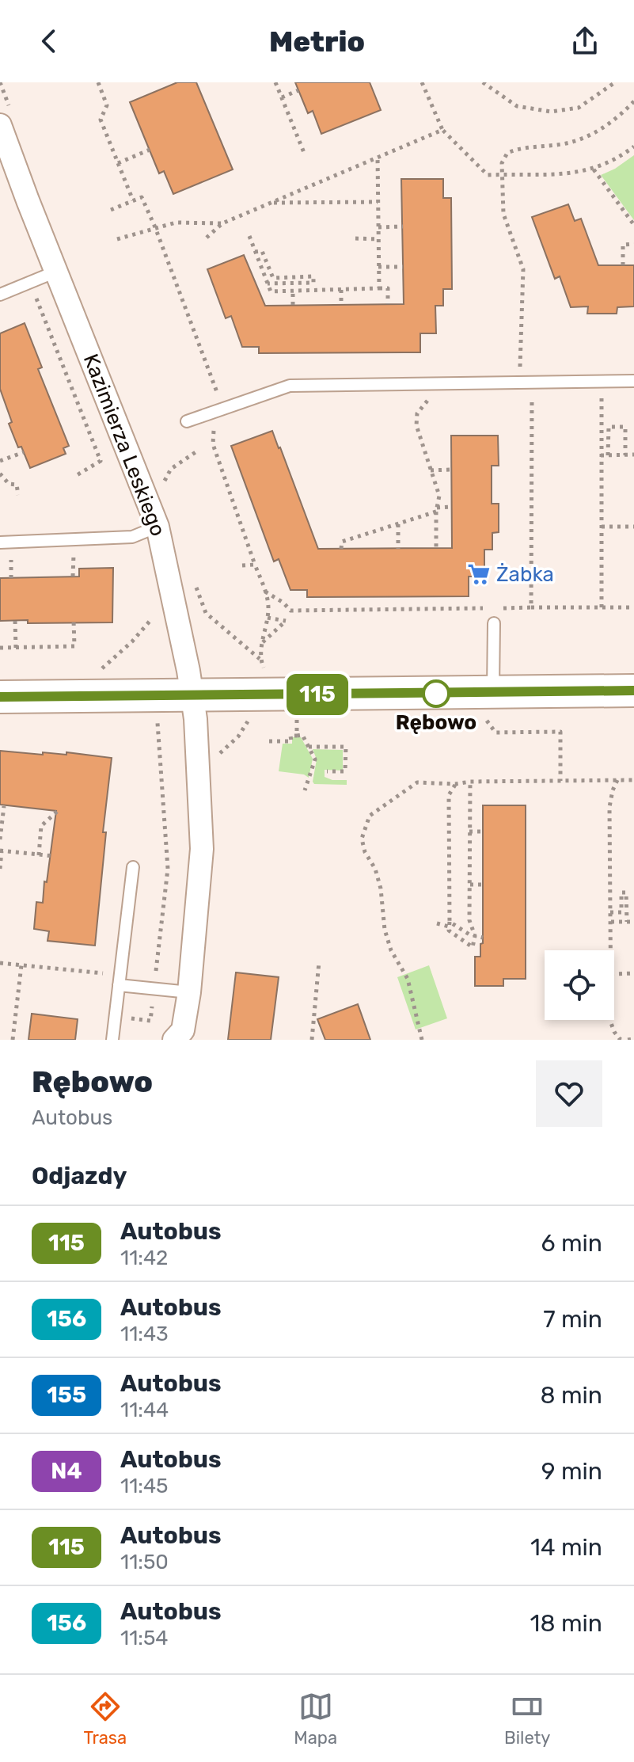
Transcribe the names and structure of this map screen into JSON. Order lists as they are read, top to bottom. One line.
{"streets":{"street":["Kazimierza Leskiego"]},"places":{"supermarket":["Żabka"],"other":["Rębowo"]},"lines":["bus line 115"],"page":{"header":"Metrio","on_map":"115","heading":[["Rębowo","Autobus"],"Odjazdy"],"list":[{"mark":"115","name":"Autobus","note":"11:42","value":"6 min"},{"mark":"156","name":"Autobus","note":"11:43","value":"7 min"},{"mark":"155","name":"Autobus","note":"11:44","value":"8 min"},{"mark":"N4","name":"Autobus","note":"11:45","value":"9 min"},{"mark":"115","name":"Autobus","note":"11:50","value":"14 min"},{"mark":"156","name":"Autobus","note":"11:54","value":"18 min"}],"tabs":["Trasa","Mapa","Bilety"]}}
